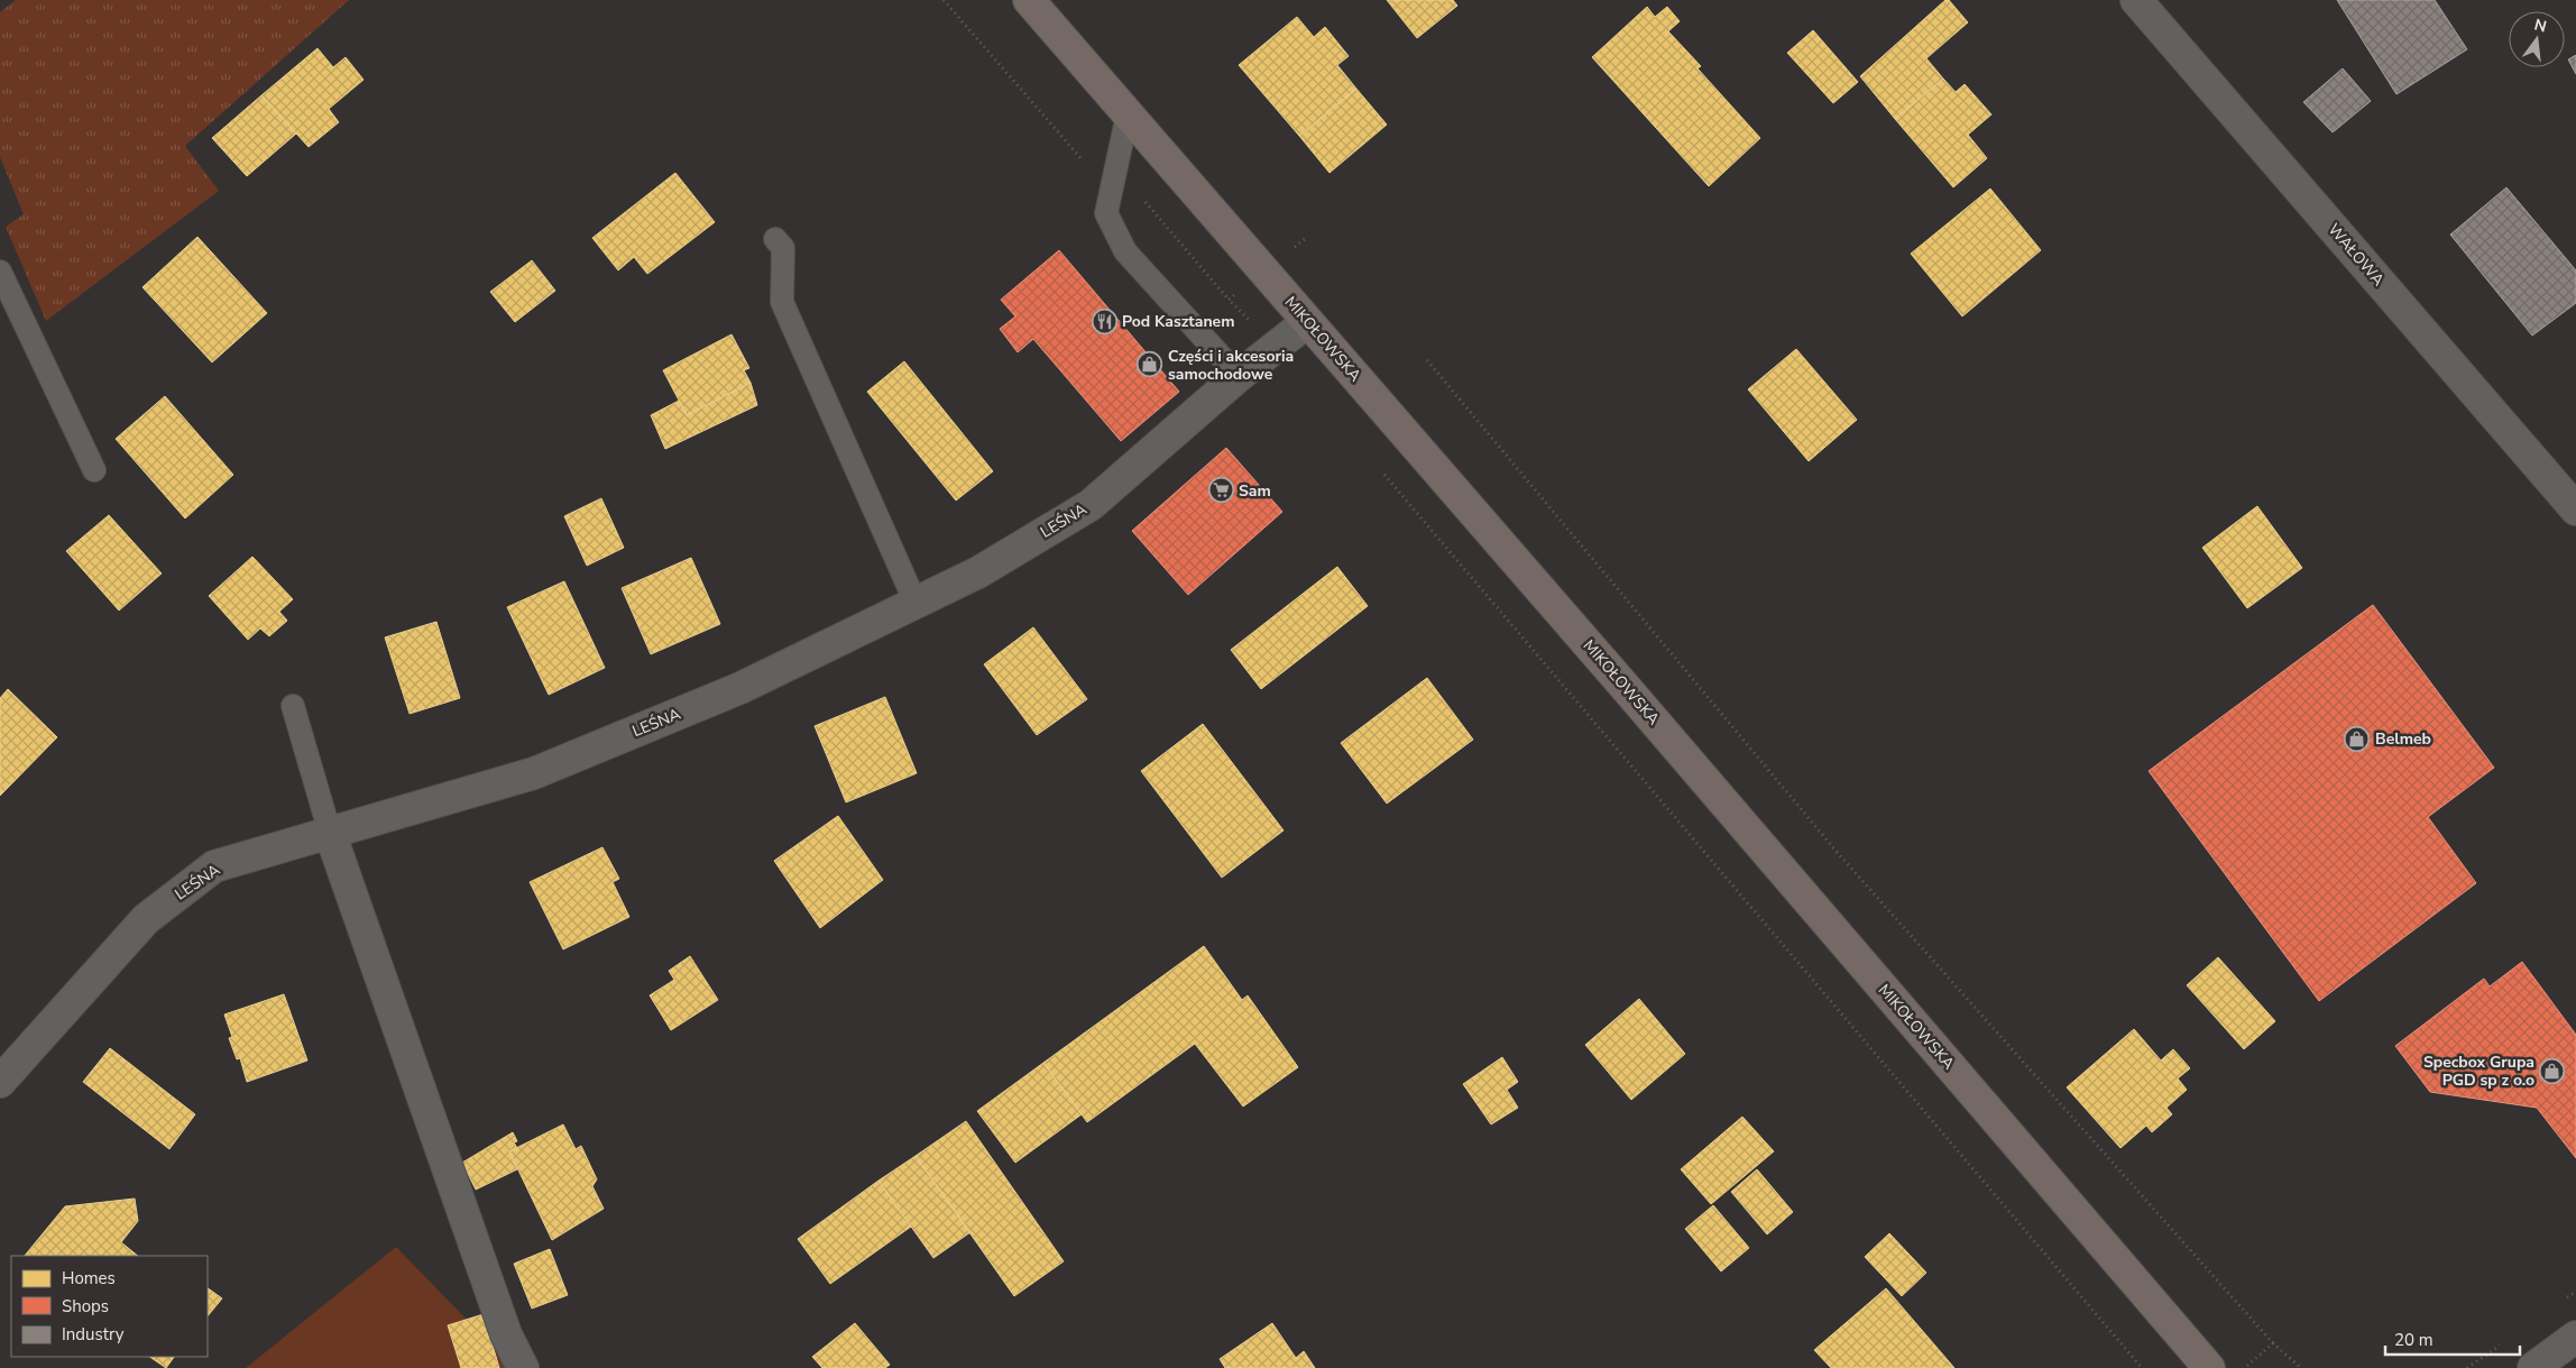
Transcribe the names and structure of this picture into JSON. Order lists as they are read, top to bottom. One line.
{"streets":{"main road":["MIKOŁOWSKA"],"street":["WAŁOWA","LEŚNA"]},"crossings":[["MIKOŁOWSKA","LEŚNA"]],"places":{"restaurant":["Pod Kasztanem"],"shop":["Części i akcesoria samochodowe","Belmeb","Specbox Grupa PGD sp z o.o"],"supermarket":["Sam"]},"legend":["Homes","Shops","Industry"],"scale_bar":"20 m","north":"top"}
